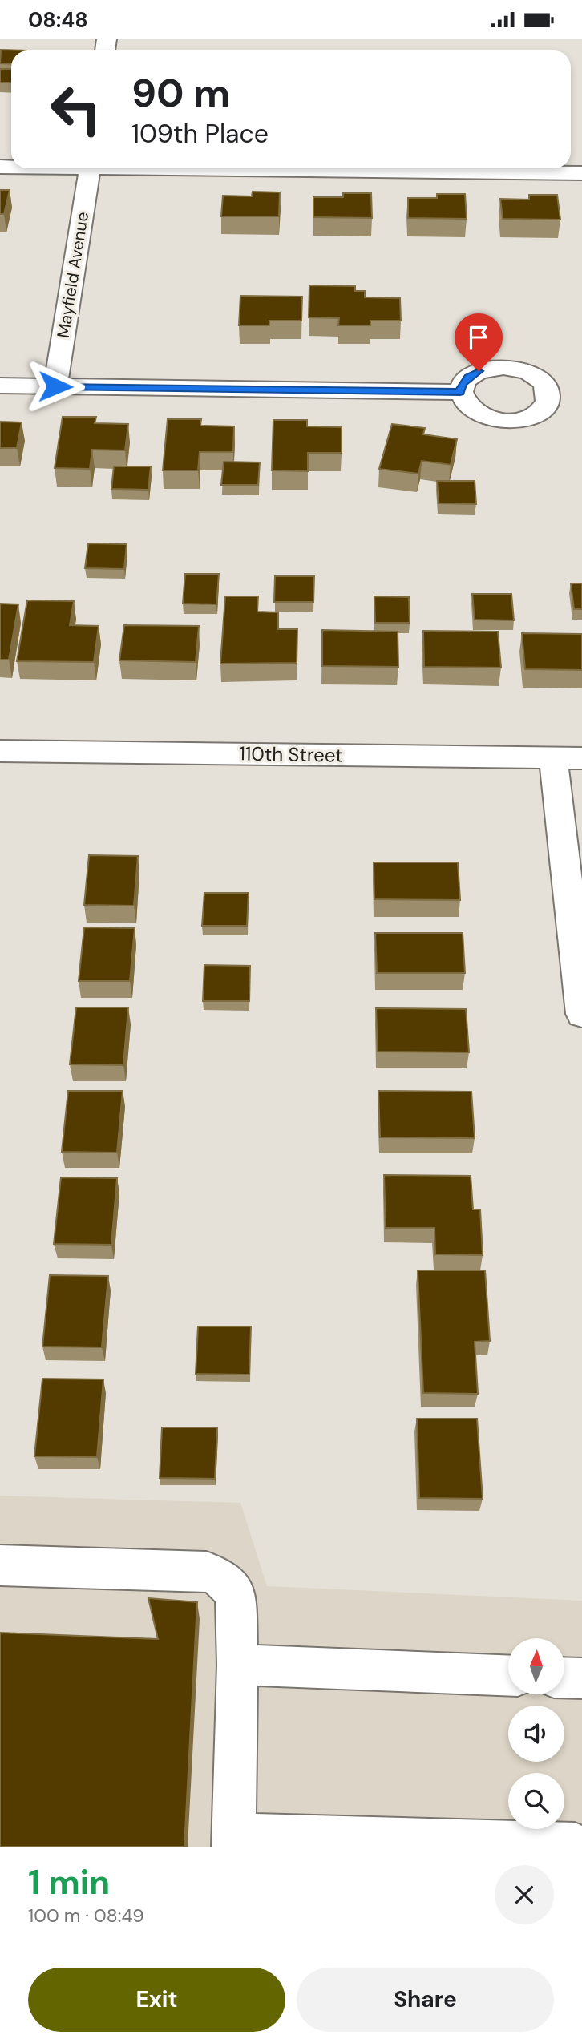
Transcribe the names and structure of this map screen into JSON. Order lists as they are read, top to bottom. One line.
{"streets":{"street":["Mayfield Avenue","110th Street"]},"north":"top","page":{"status":"08:48","turn":["90 m","109th Place"],"heading":["1 min","100 m · 08:49"],"buttons":["Exit","Share"]}}
